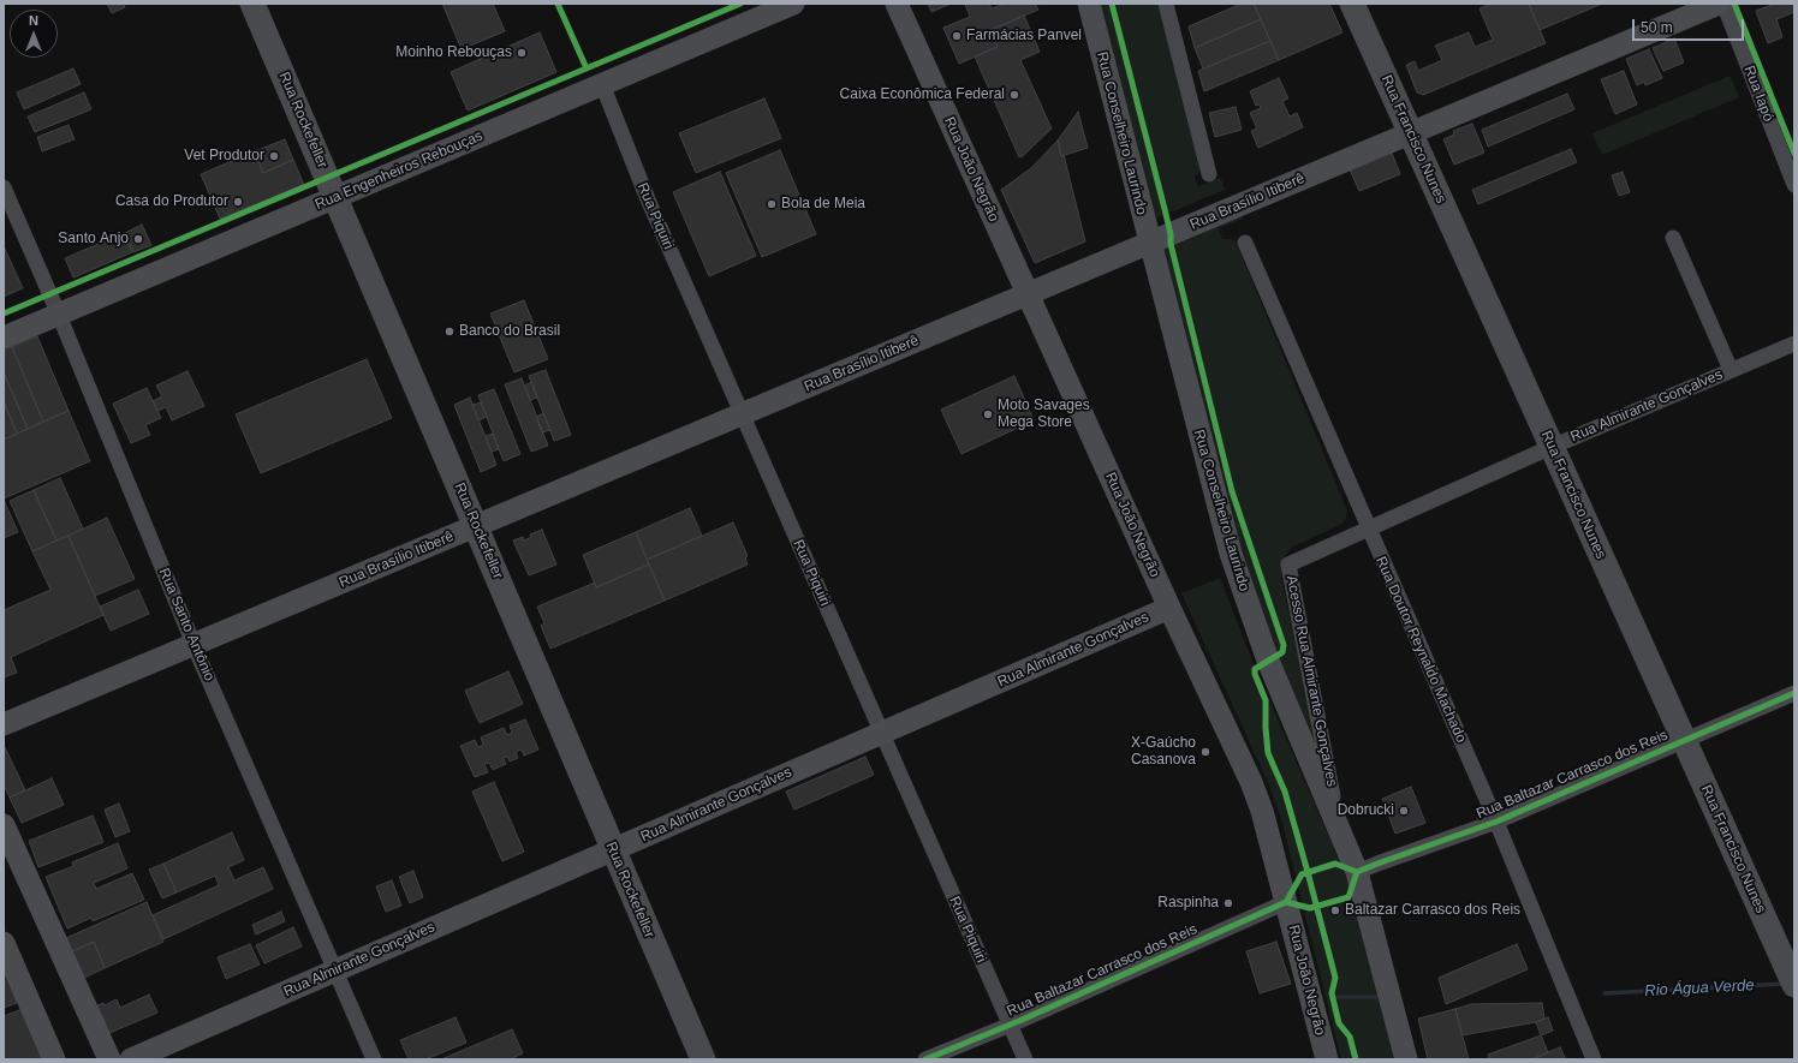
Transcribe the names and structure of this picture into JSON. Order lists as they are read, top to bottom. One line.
{"streets":{"main road":["Rua Rockefeller","Rua Conselheiro Laurindo","Rua Francisco Nunes","Rua João Negrão","Rua Engenheiros Rebouças","Rua Brasílio Itiberê","Rua Almirante Gonçalves"],"street":["Rua Iapó","Rua Piquiri","Rua Santo Antônio","Rua Doutor Reynaldo Machado","Acesso Rua Almirante Gonçalves","Rua Baltazar Carrasco dos Reis"]},"crossings":[["Rua Rockefeller","Rua Engenheiros Rebouças"],["Rua Rockefeller","Rua Brasílio Itiberê"],["Rua Rockefeller","Rua Almirante Gonçalves"],["Rua Conselheiro Laurindo","Rua Brasílio Itiberê"],["Rua Conselheiro Laurindo","Acesso Rua Almirante Gonçalves"],["Rua Conselheiro Laurindo","Rua Baltazar Carrasco dos Reis"],["Rua Francisco Nunes","Rua Brasílio Itiberê"],["Rua Francisco Nunes","Rua Almirante Gonçalves"],["Rua Francisco Nunes","Rua Baltazar Carrasco dos Reis"],["Rua João Negrão","Rua Brasílio Itiberê"],["Rua João Negrão","Rua Almirante Gonçalves"],["Rua João Negrão","Rua Baltazar Carrasco dos Reis"],["Rua Engenheiros Rebouças","Rua Piquiri"],["Rua Engenheiros Rebouças","Rua Santo Antônio"],["Rua Brasílio Itiberê","Rua Piquiri"],["Rua Brasílio Itiberê","Rua Santo Antônio"],["Rua Piquiri","Rua Almirante Gonçalves"],["Rua Piquiri","Rua Baltazar Carrasco dos Reis"],["Rua Almirante Gonçalves","Rua Santo Antônio"],["Rua Almirante Gonçalves","Rua Doutor Reynaldo Machado"],["Rua Almirante Gonçalves","Acesso Rua Almirante Gonçalves"],["Rua Doutor Reynaldo Machado","Acesso Rua Almirante Gonçalves"],["Rua Doutor Reynaldo Machado","Rua Baltazar Carrasco dos Reis"]],"water":["Rio Água Verde"],"places":["Farmácias Panvel","Moinho Rebouças","Caixa Econômica Federal","Vet Produtor","Casa do Produtor","Bola de Meia","Santo Anjo","Banco do Brasil","Moto Savages Mega Store","X-Gaúcho Casanova","Dobrucki","Raspinha","Baltazar Carrasco dos Reis"],"scale_bar":"50 m","north":"top"}
